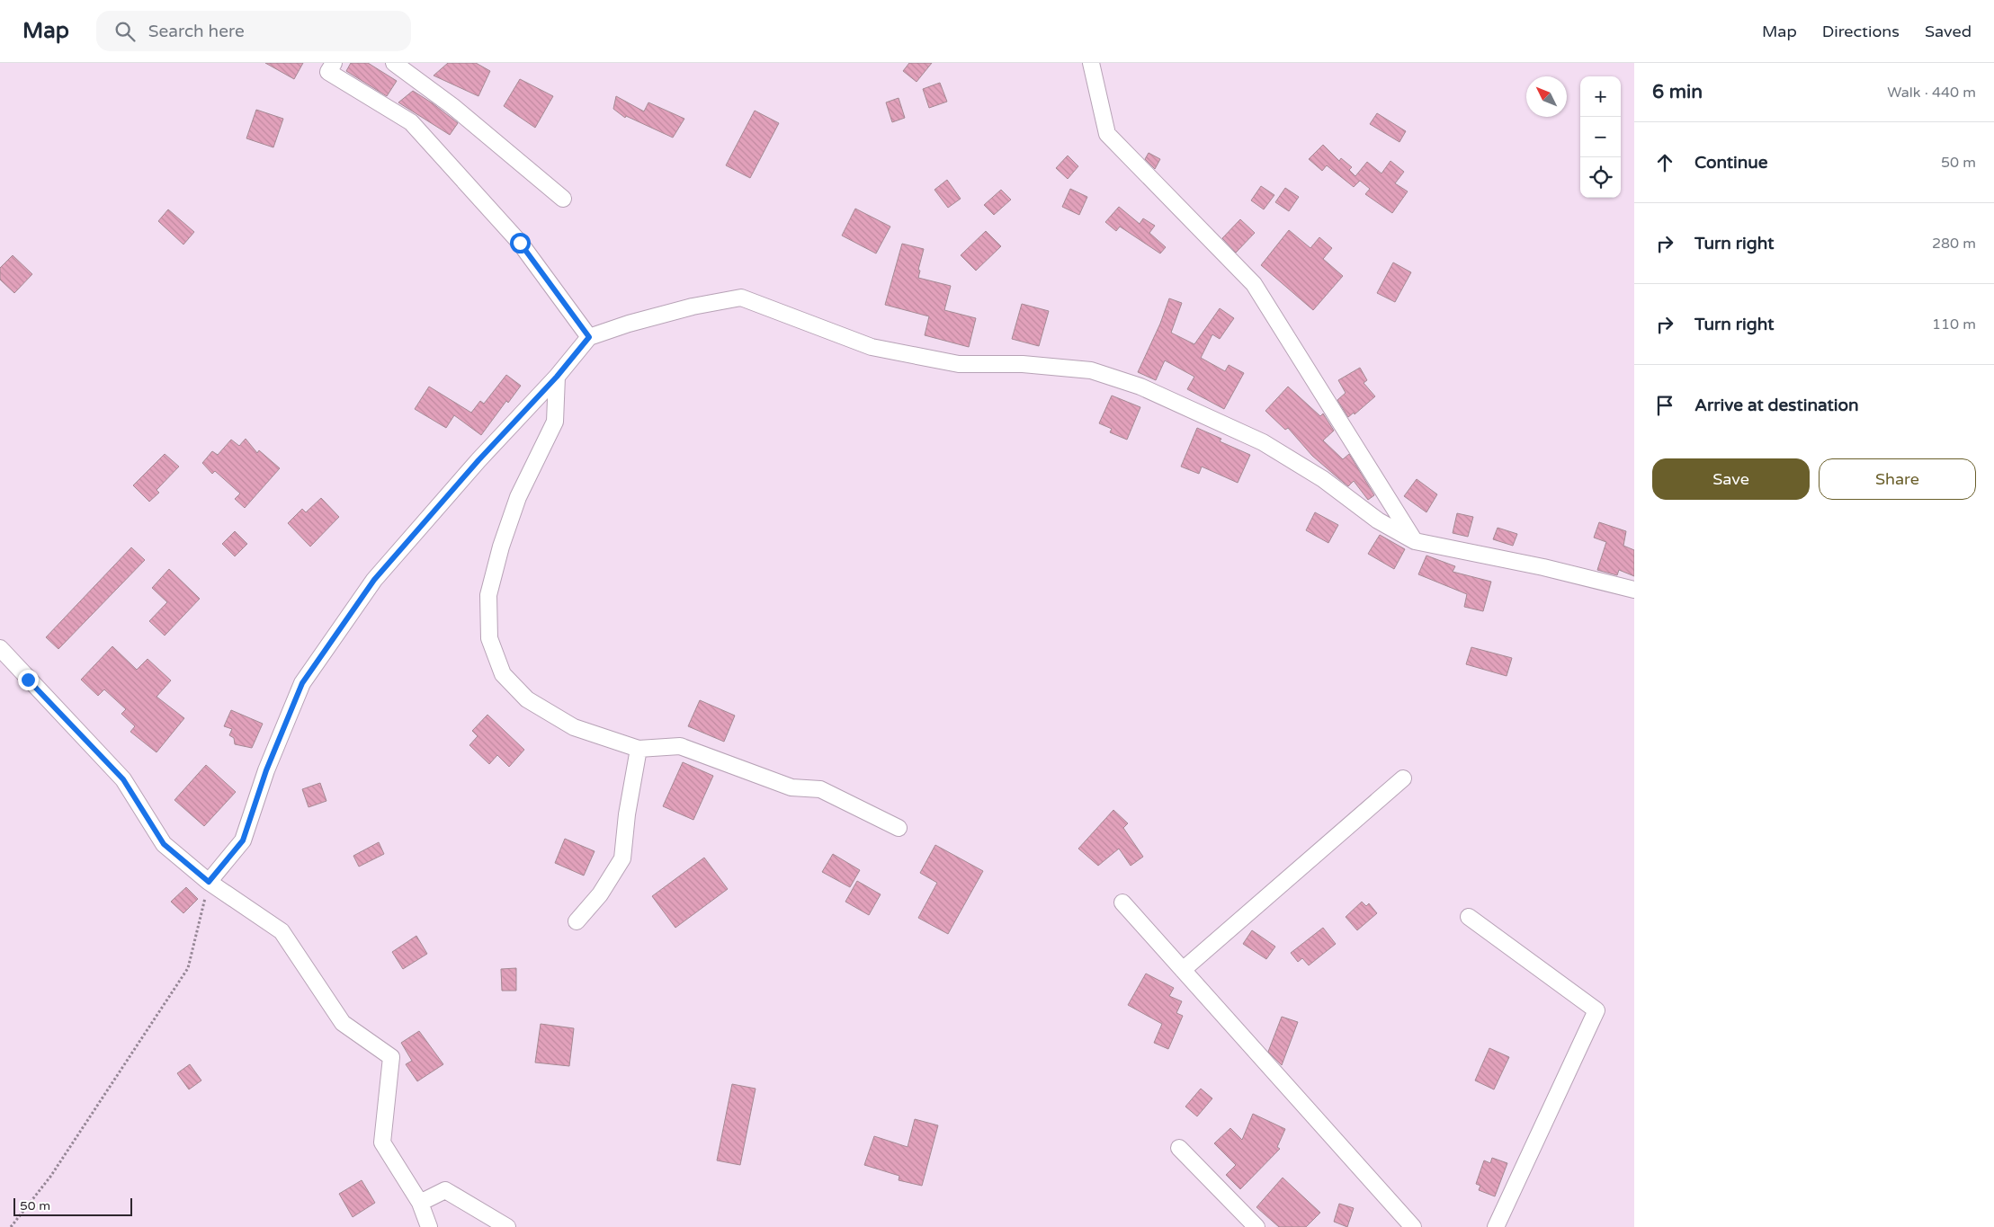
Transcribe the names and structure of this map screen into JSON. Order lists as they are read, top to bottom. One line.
{"scale_bar":"50 m","north":"top left","page":{"header":"Map","search":"Search here","nav":["Map","Directions","Saved"],"heading":["6 min","Walk · 440 m"],"map_buttons":["+","−"],"list":[["Continue","50 m"],["Turn right","280 m"],["Turn right","110 m"],"Arrive at destination"],"buttons":["Save","Share"],"scale":"50 m"}}
